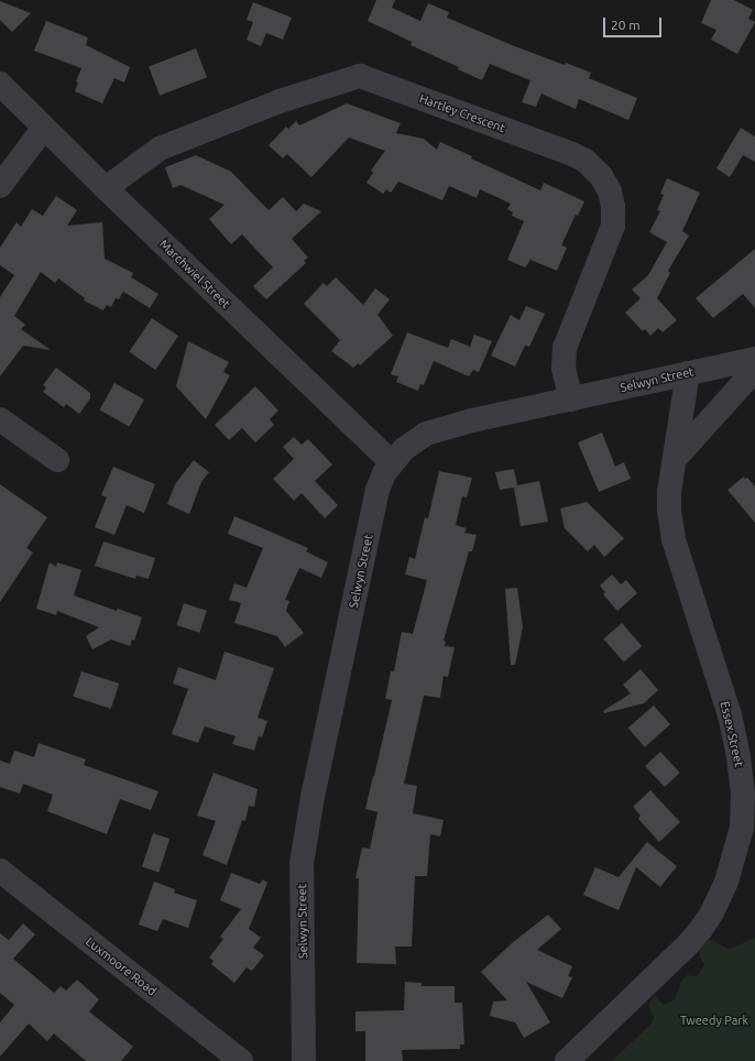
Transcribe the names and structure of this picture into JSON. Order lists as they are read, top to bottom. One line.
{"streets":{"street":["Hartley Crescent","Marchwiel Street","Selwyn Street","Essex Street","Luxmoore Road"]},"crossings":[["Hartley Crescent","Marchwiel Street"],["Hartley Crescent","Selwyn Street"],["Marchwiel Street","Selwyn Street"],["Selwyn Street","Essex Street"]],"parks":["Tweedy Park"],"scale_bar":"20 m"}
